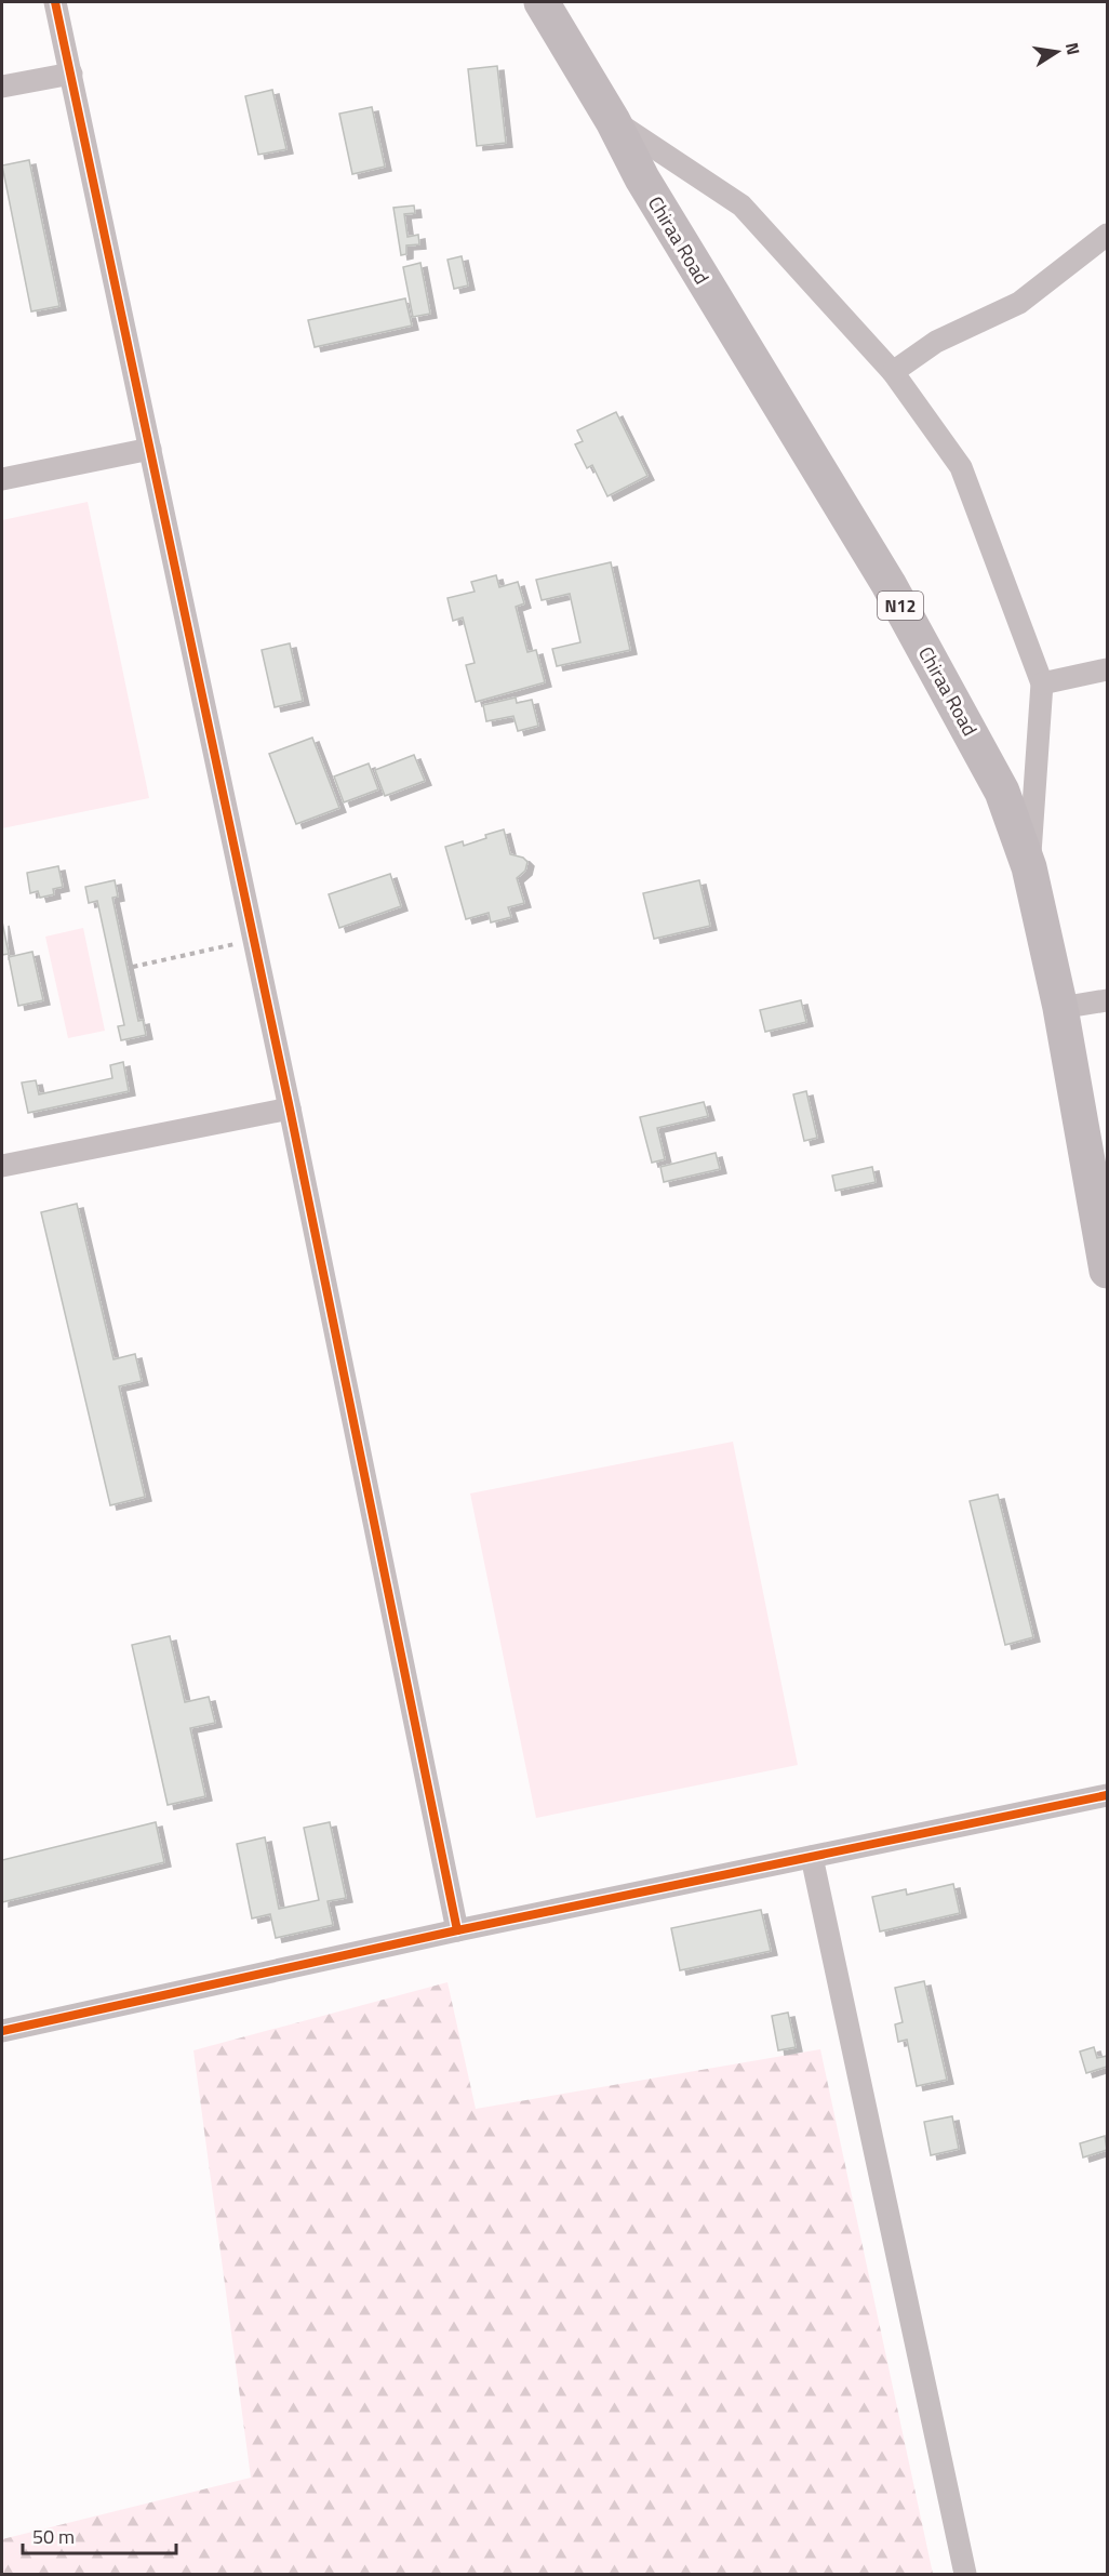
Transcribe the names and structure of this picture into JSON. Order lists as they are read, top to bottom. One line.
{"streets":{"highway":["Chiraa Road","N12"]},"scale_bar":"50 m","north":"right"}
